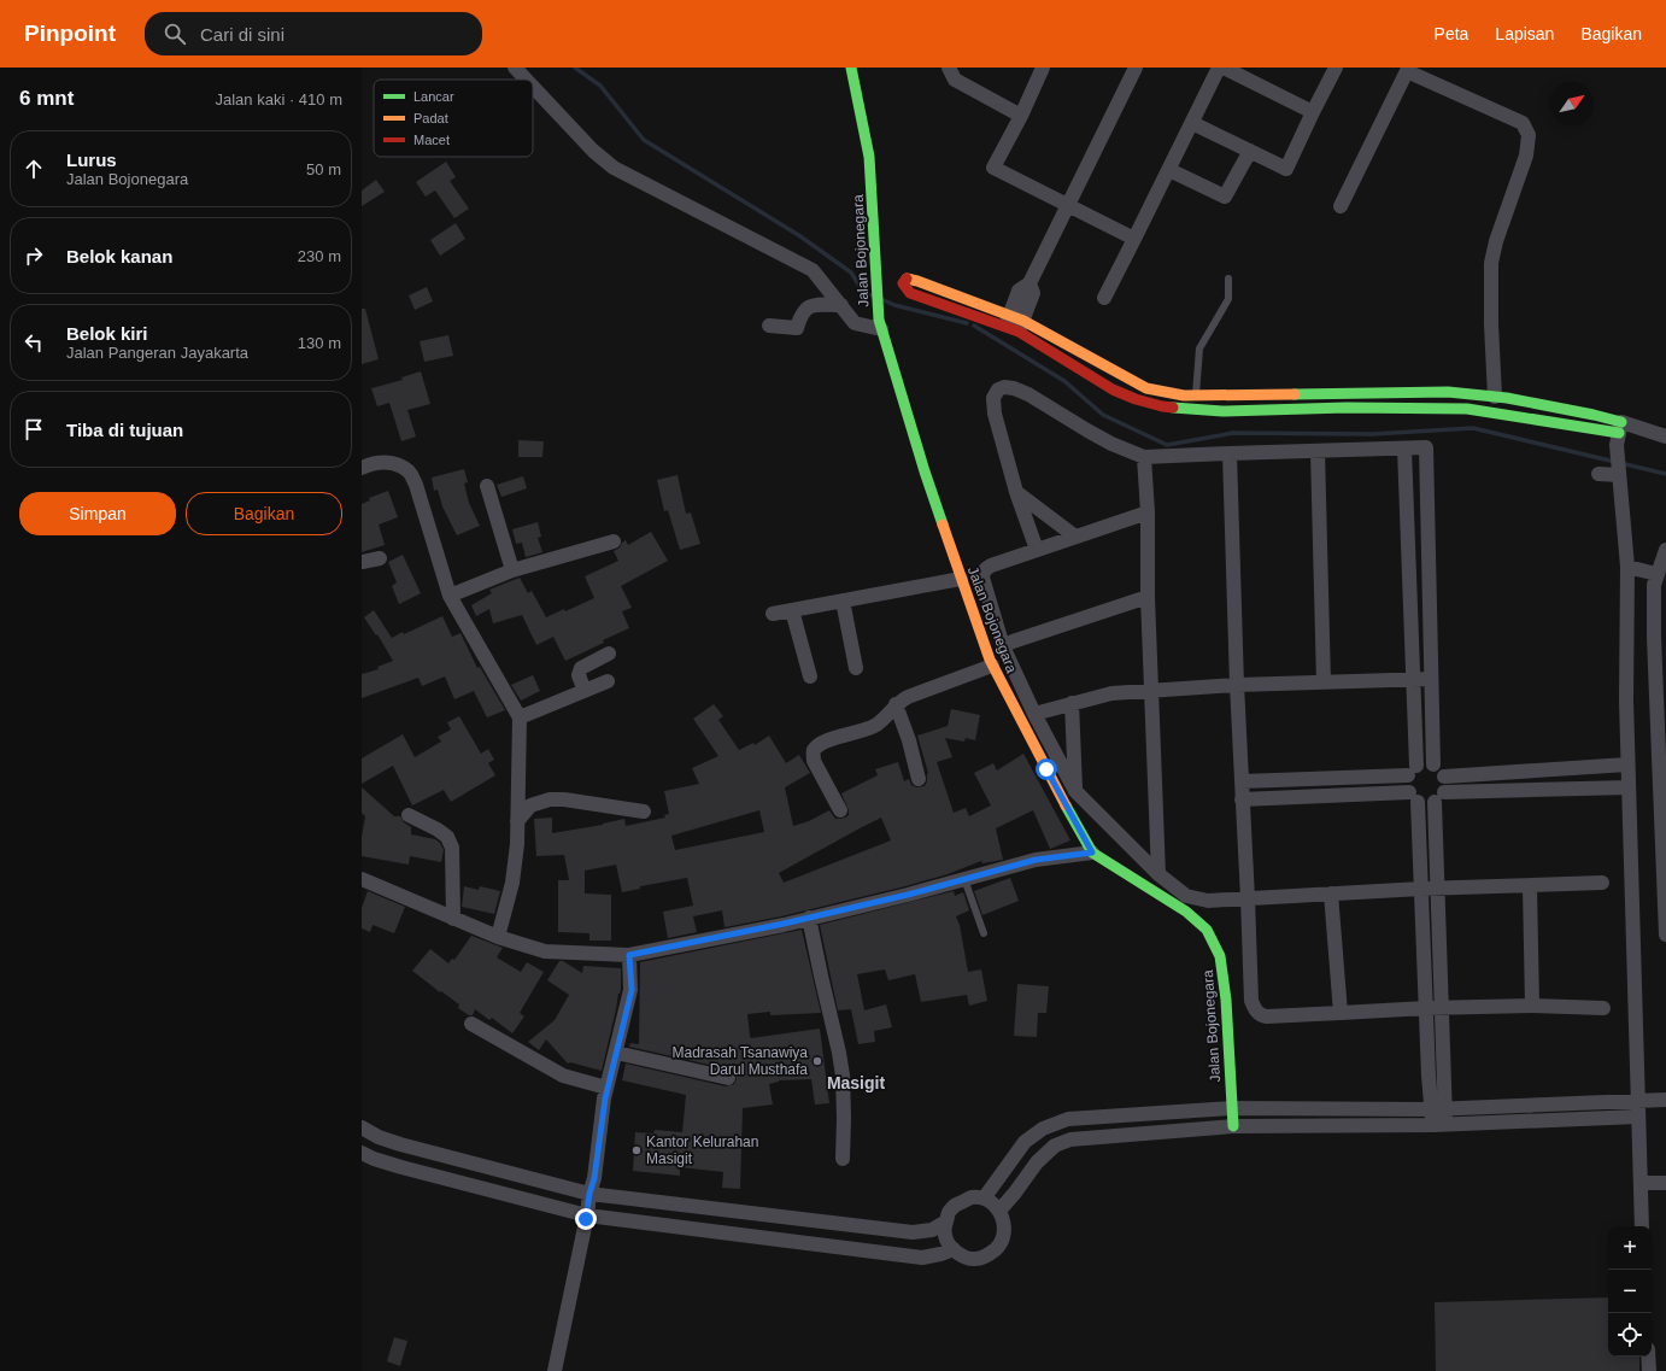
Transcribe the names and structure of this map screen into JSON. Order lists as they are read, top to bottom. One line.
{"streets":{"street":["Jalan Bojonegara"]},"districts":["Masigit"],"places":["Madrasah Tsanawiya Darul Musthafa","Kantor Kelurahan Masigit"],"legend":["Lancar","Padat","Macet"],"north":"top right","page":{"header":"Pinpoint","search":"Cari di sini","nav":["Peta","Lapisan","Bagikan"],"heading":["6 mnt","Jalan kaki · 410 m"],"list":[["Lurus","Jalan Bojonegara","50 m"],["Belok kanan","230 m"],["Belok kiri","Jalan Pangeran Jayakarta","130 m"],"Tiba di tujuan"],"buttons":["Simpan","Bagikan"],"map_buttons":["+","−"]}}
